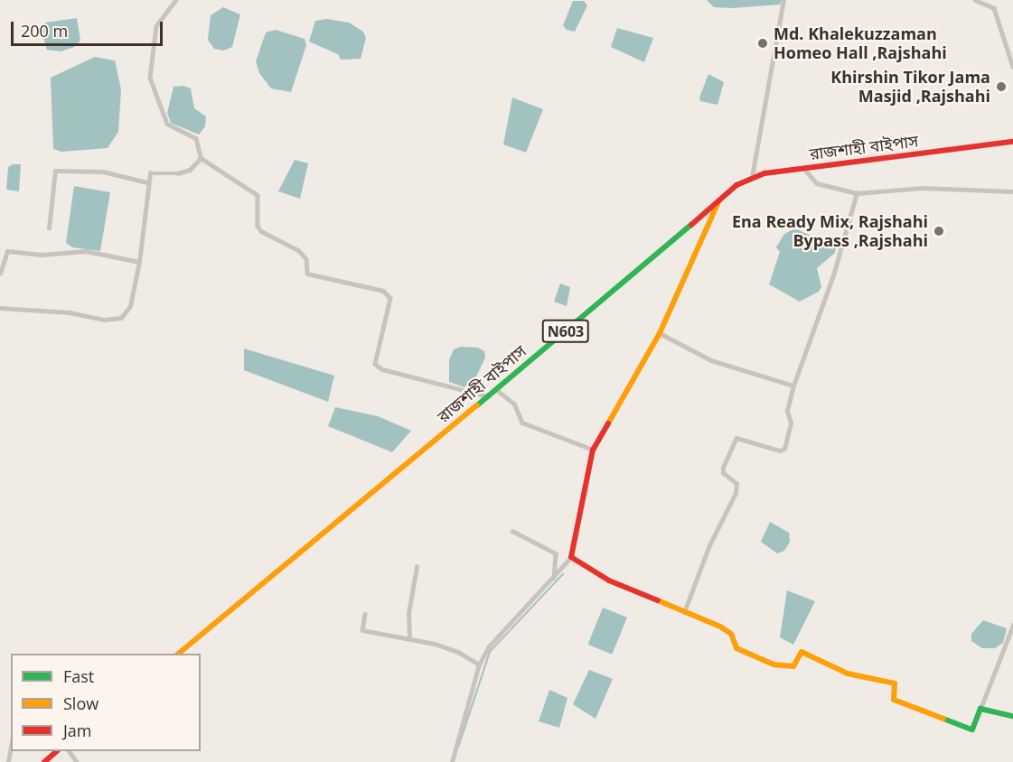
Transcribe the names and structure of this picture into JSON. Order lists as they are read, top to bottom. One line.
{"streets":{"main road":["রাজশাহী বাইপাস","N603"]},"places":["Md. Khalekuzzaman Homeo Hall ,Rajshahi","Khirshin Tikor Jama Masjid ,Rajshahi","Ena Ready Mix, Rajshahi Bypass ,Rajshahi"],"legend":["Fast","Slow","Jam"],"scale_bar":"200 m"}
